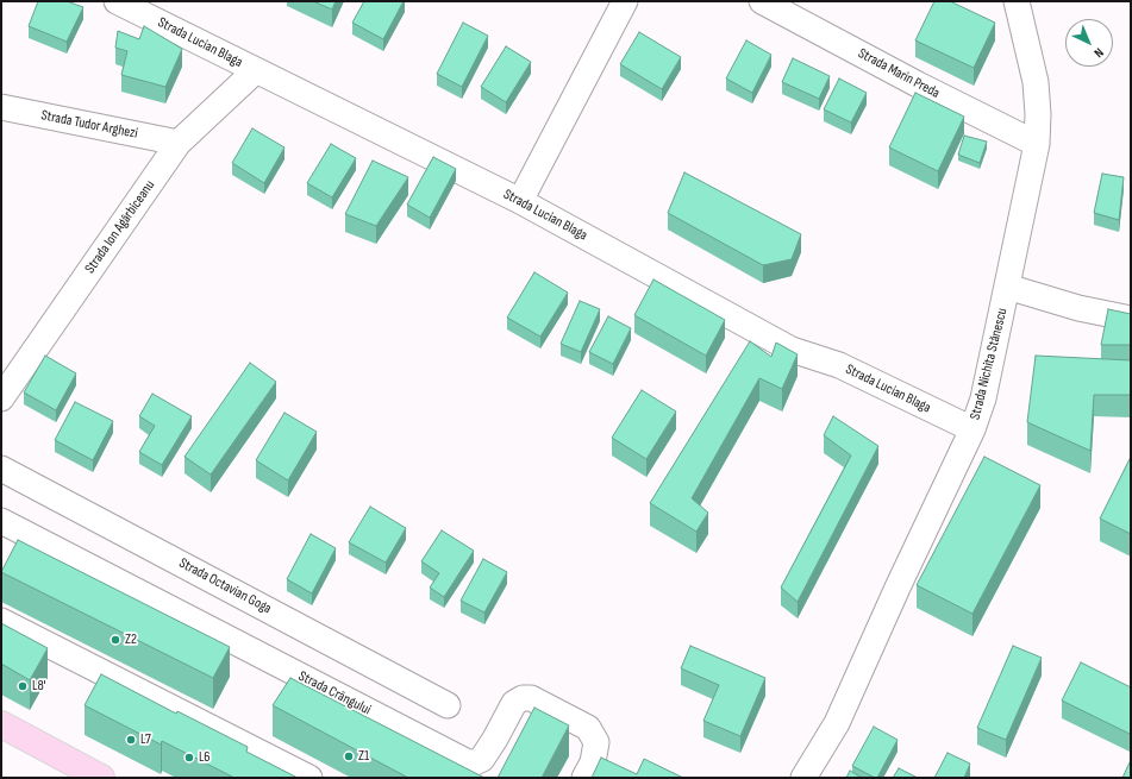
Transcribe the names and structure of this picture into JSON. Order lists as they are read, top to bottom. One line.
{"streets":{"street":["Strada Lucian Blaga","Strada Marin Preda","Strada Tudor Arghezi","Strada Ion Agârbiceanu","Strada Nichita Stănescu","Strada Octavian Goga","Strada Crângului"]},"crossings":[["Strada Lucian Blaga","Strada Ion Agârbiceanu"],["Strada Lucian Blaga","Strada Nichita Stănescu"],["Strada Marin Preda","Strada Nichita Stănescu"],["Strada Tudor Arghezi","Strada Ion Agârbiceanu"]],"places":["Z2","L8'","L7","Z1","L6"],"north":"bottom right"}
